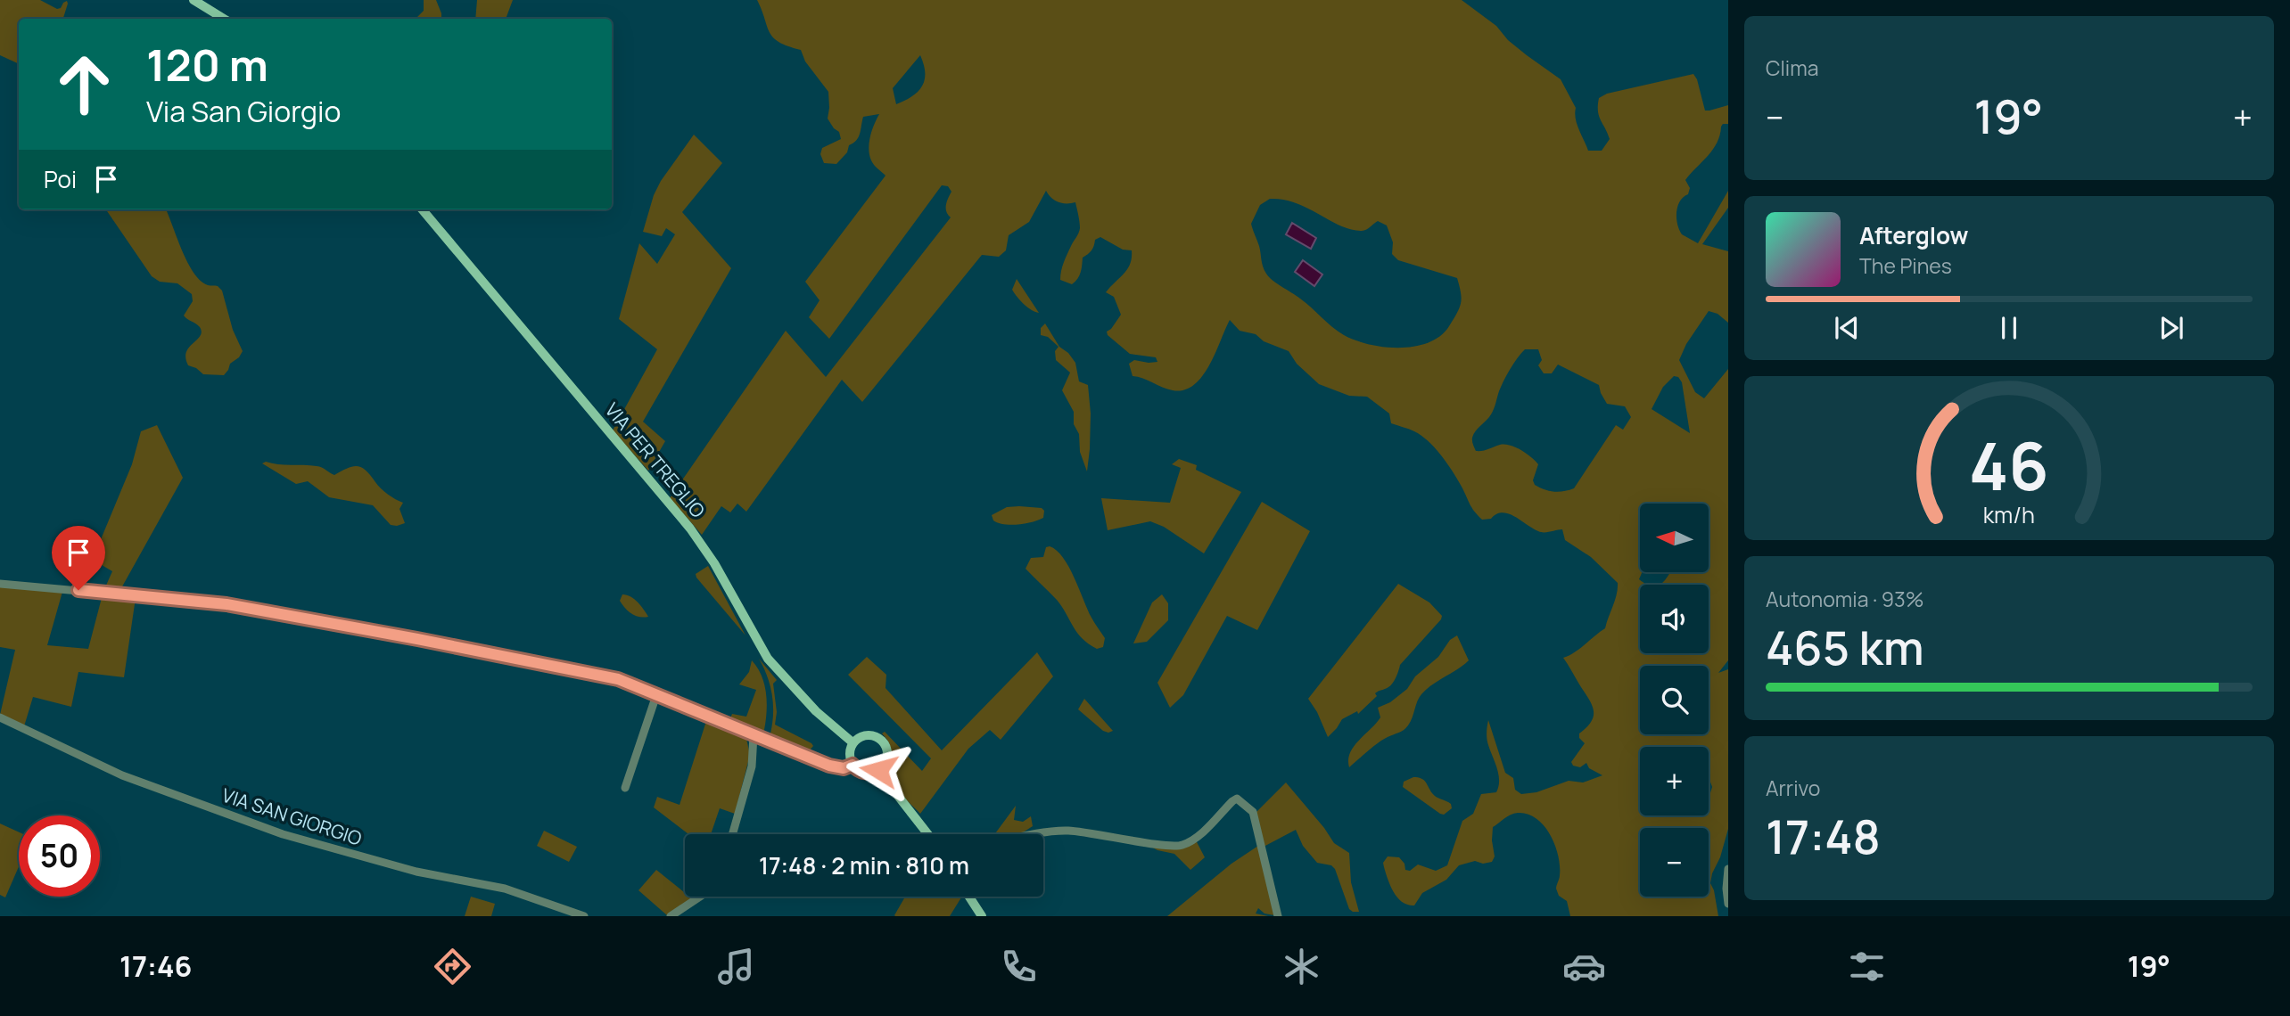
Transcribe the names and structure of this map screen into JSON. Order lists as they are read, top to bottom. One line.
{"streets":{"main road":["VIA PER TREGLIO"],"street":["VIA SAN GIORGIO"]},"north":"left","page":{"tile":["Clima",["Autonomia · 93%","465 km"],["Arrivo","17:48"]],"turn":["120 m","Via San Giorgio"],"heat":["−","19°","+"],"then":"Poi","song":["Afterglow","The Pines"],"map_buttons":["+","−"],"limit":"50","trip":"17:48 · 2 min · 810 m","tabs":["17:46","19°"],"gauge":["46","km/h"]}}
